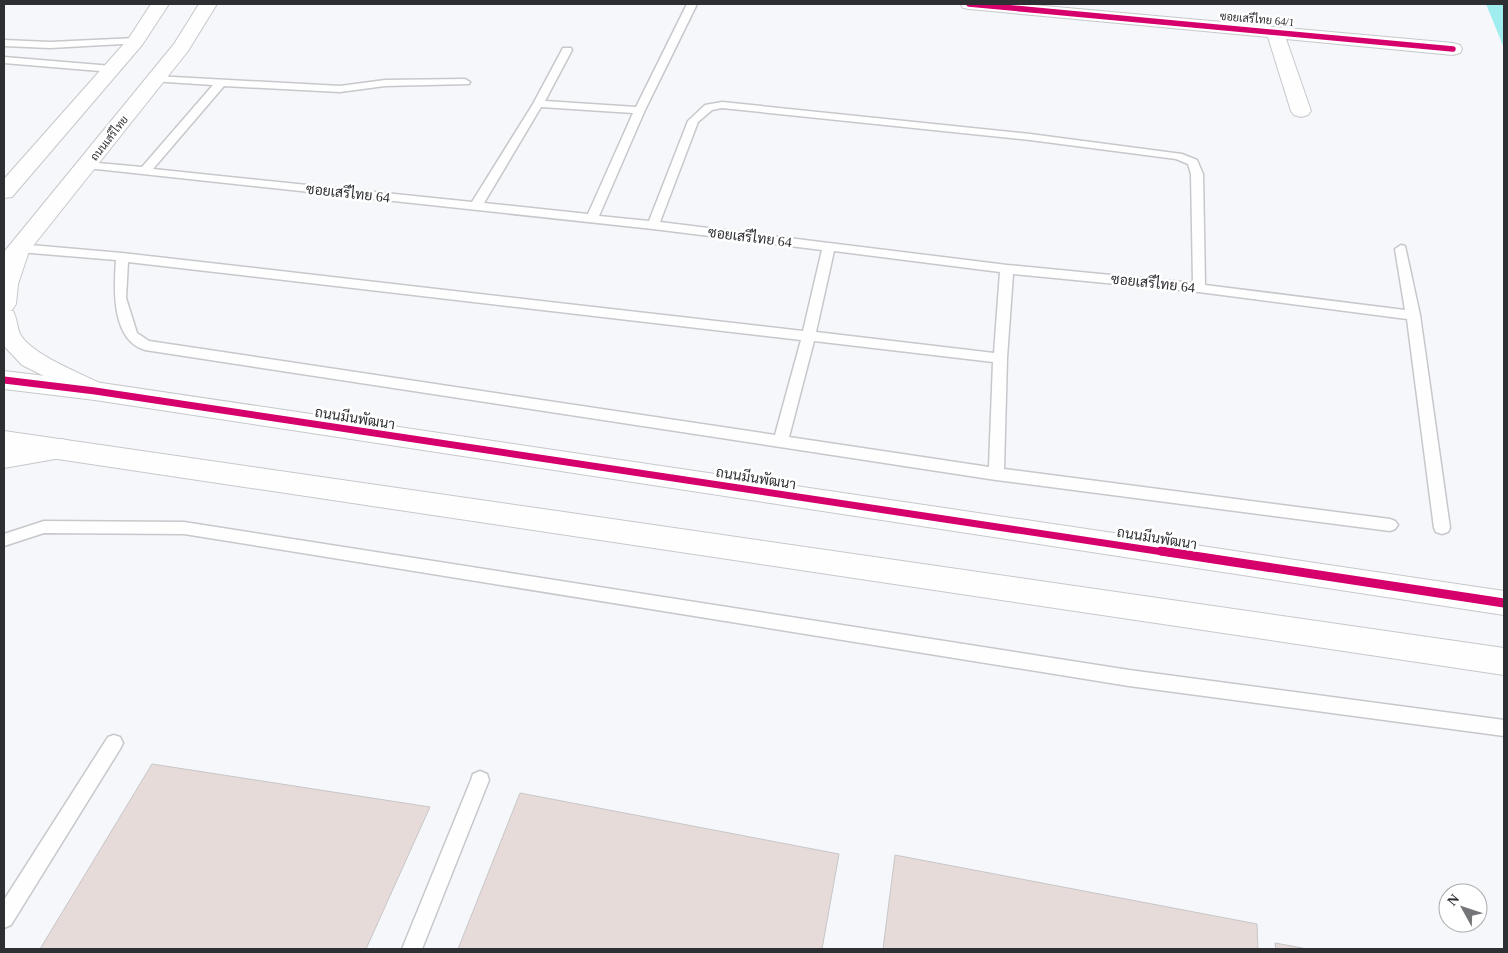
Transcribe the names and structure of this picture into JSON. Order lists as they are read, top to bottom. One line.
{"streets":{"street":["ซอยเสรีไทย 64/1","ถนนเสรีไทย","ถนนมีนพัฒนา"],"lane":["ซอยเสรีไทย 64"]},"crossings":[["ถนนเสรีไทย","ซอยเสรีไทย 64"]],"north":"top left"}
